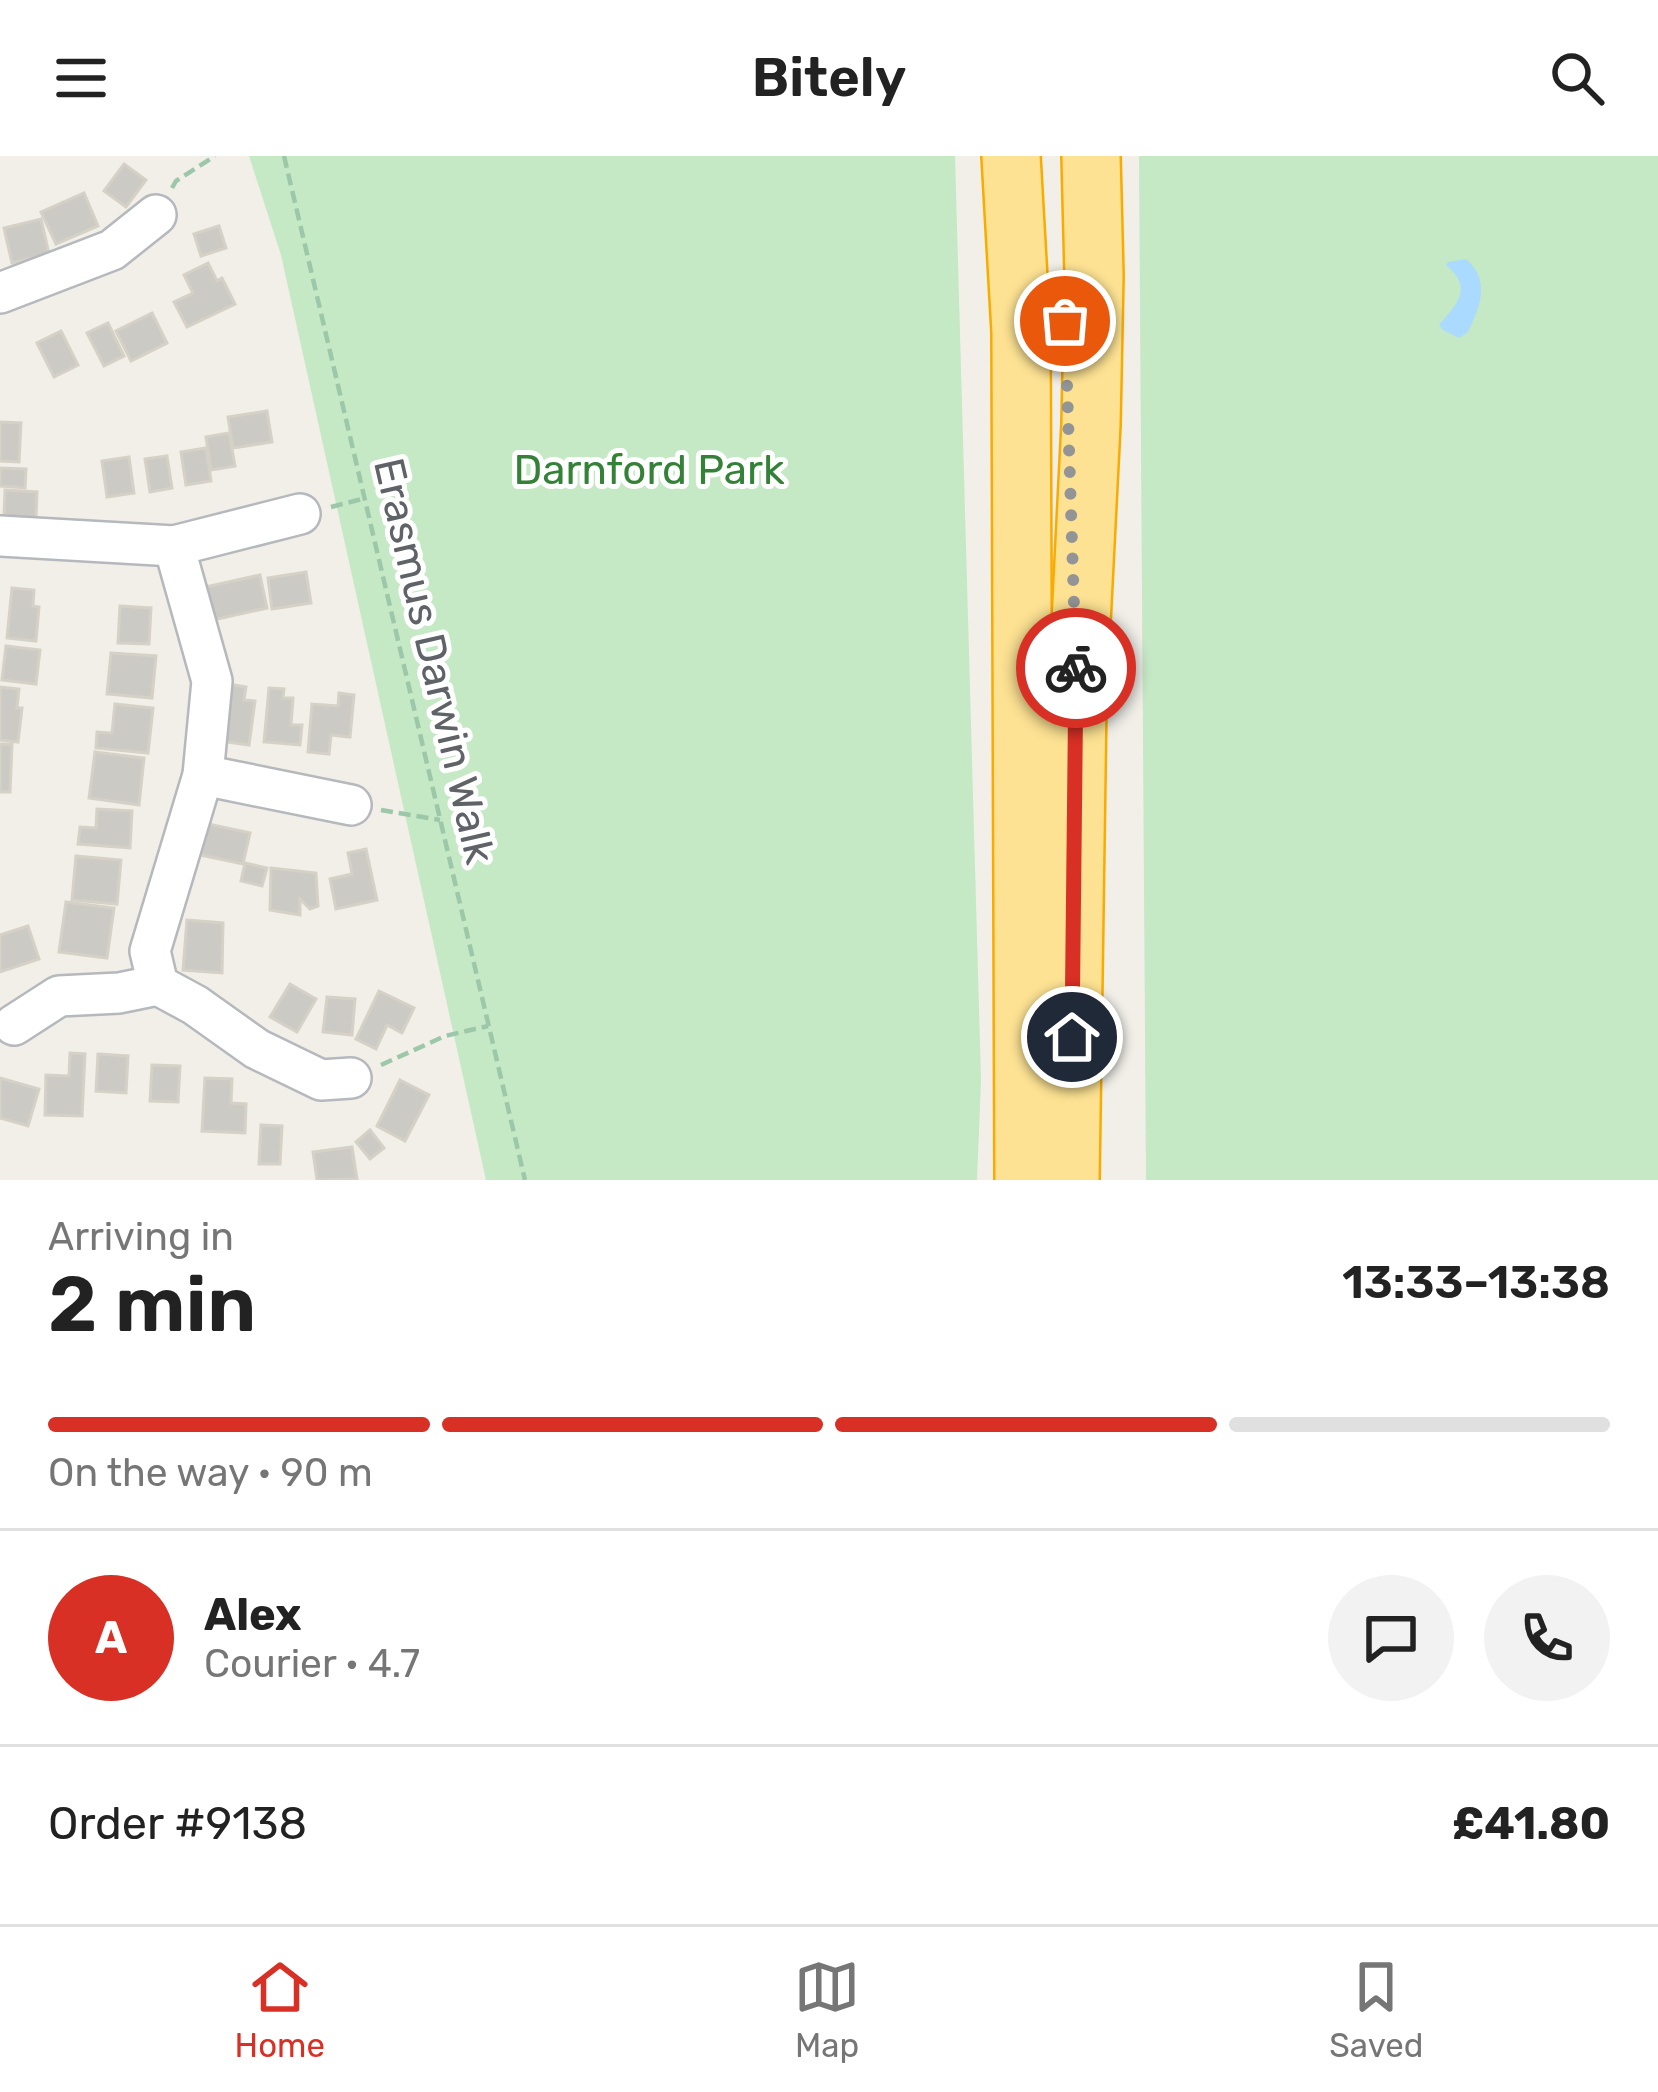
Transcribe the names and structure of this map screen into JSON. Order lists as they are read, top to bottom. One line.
{"streets":{"path":["Erasmus Darwin Walk"]},"parks":["Darnford Park"],"page":{"header":"Bitely","heading":["2 min","Arriving in","13:33–13:38"],"panel":["Alex","Courier · 4.7","Order #9138","£41.80"],"bar":"On the way · 90 m","round":"A","tabs":["Home","Map","Saved"]}}
